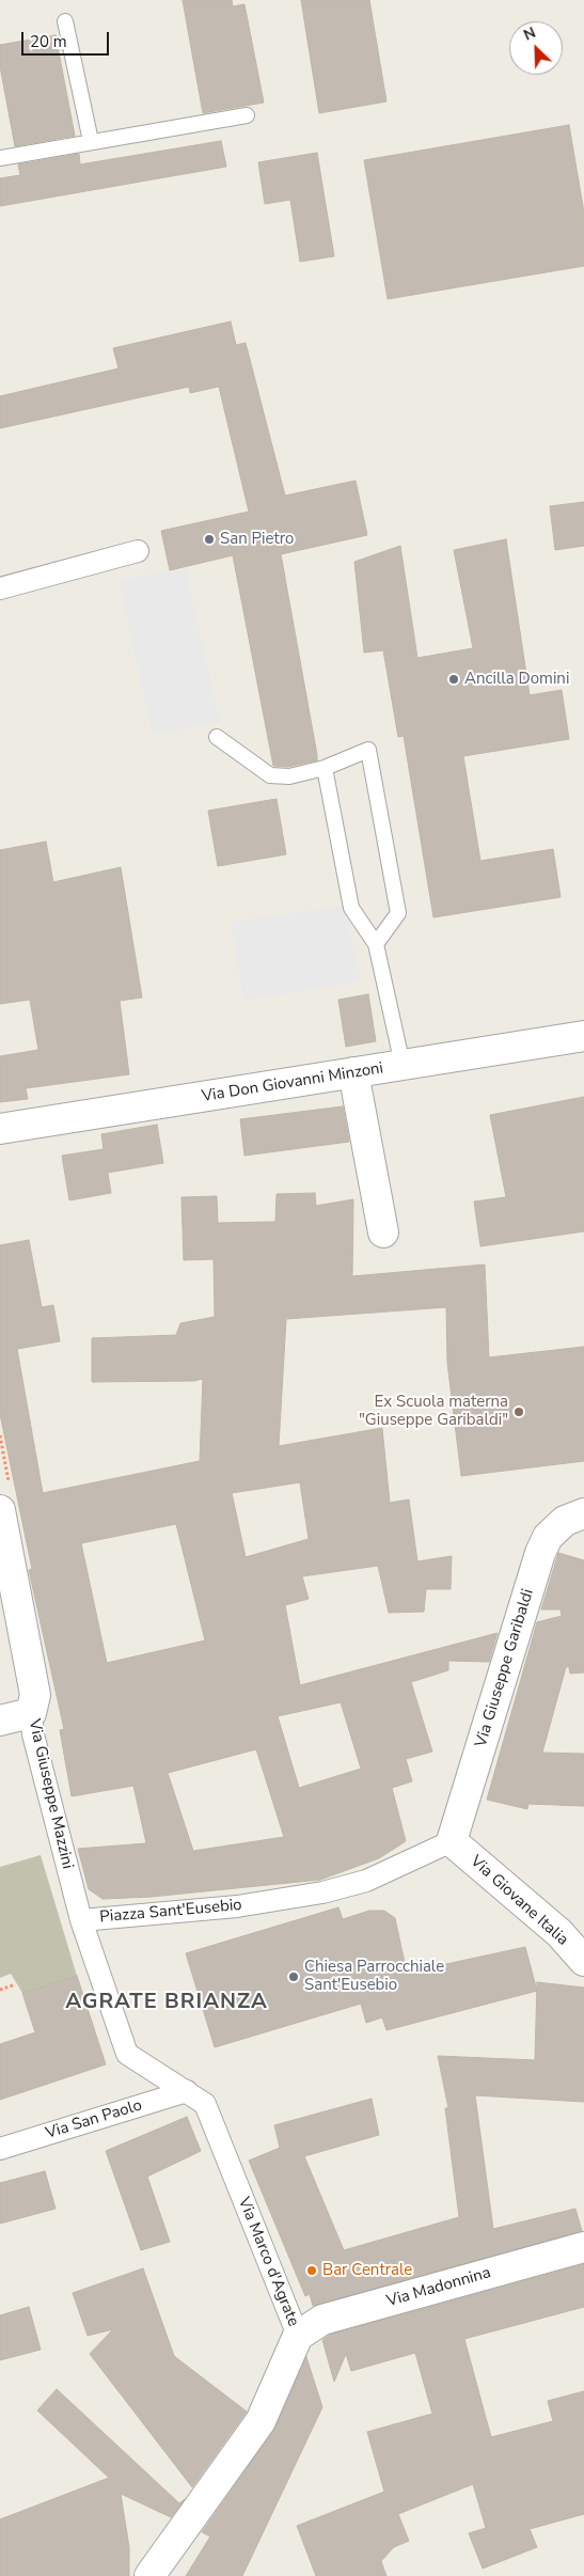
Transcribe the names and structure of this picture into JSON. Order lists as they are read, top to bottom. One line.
{"streets":{"street":["Via Don Giovanni Minzoni","Via Giuseppe Garibaldi","Via Giuseppe Mazzini","Via Giovane Italia","Piazza Sant'Eusebio","Via San Paolo","Via Marco d'Agrate","Via Madonnina"]},"crossings":[["Via Giuseppe Garibaldi","Via Giovane Italia"],["Via Giuseppe Garibaldi","Piazza Sant'Eusebio"],["Via Giuseppe Mazzini","Piazza Sant'Eusebio"],["Via Giovane Italia","Piazza Sant'Eusebio"],["Piazza Sant'Eusebio","Via San Paolo"],["Piazza Sant'Eusebio","Via Marco d'Agrate"],["Via Marco d'Agrate","Via Madonnina"]],"districts":["AGRATE BRIANZA"],"places":["San Pietro","Ancilla Domini","Ex Scuola materna \"Giuseppe Garibaldi\"","Chiesa Parrocchiale Sant'Eusebio","Bar Centrale"],"scale_bar":"20 m","north":"top left"}
